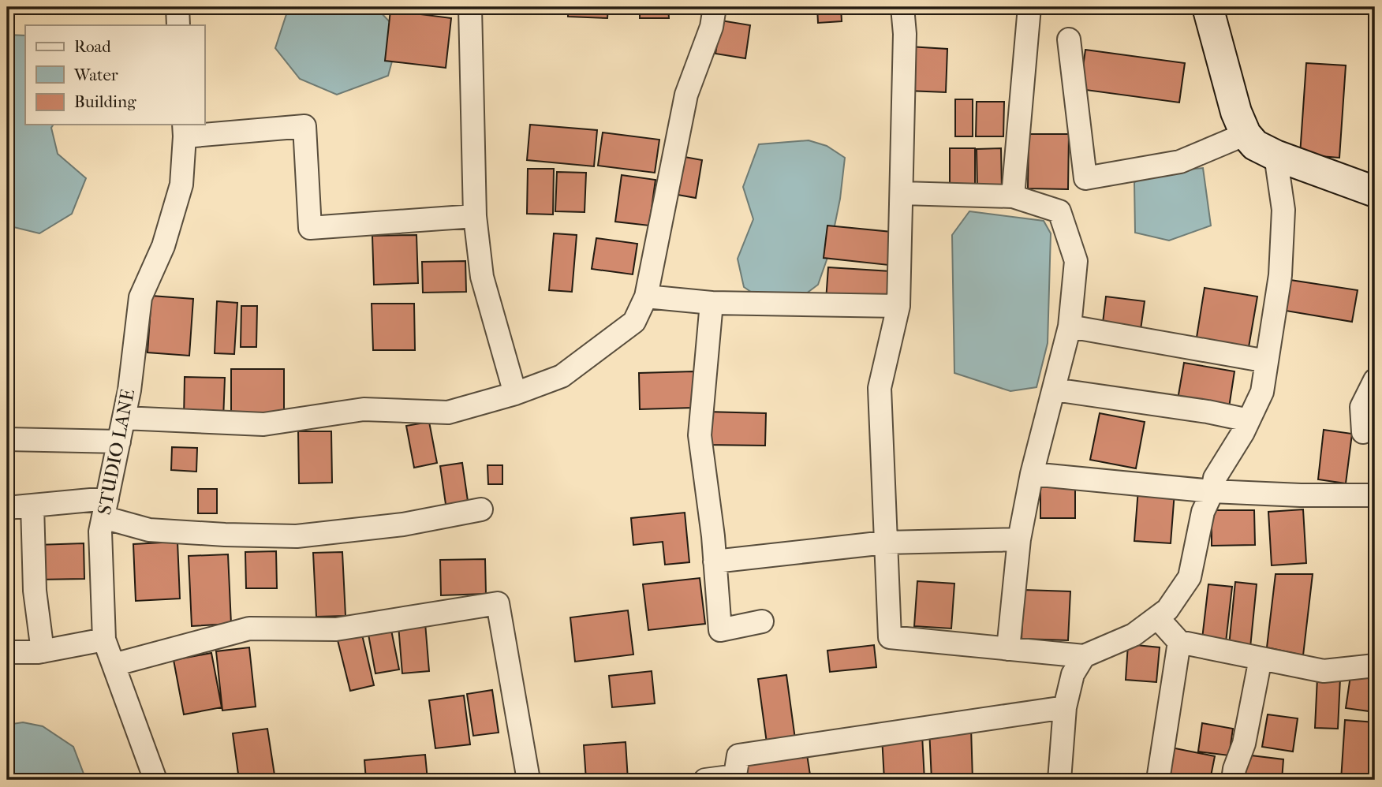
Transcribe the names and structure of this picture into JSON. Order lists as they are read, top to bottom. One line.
{"streets":{"street":["STUDIO LANE"]},"legend":["Road","Water","Building"]}
